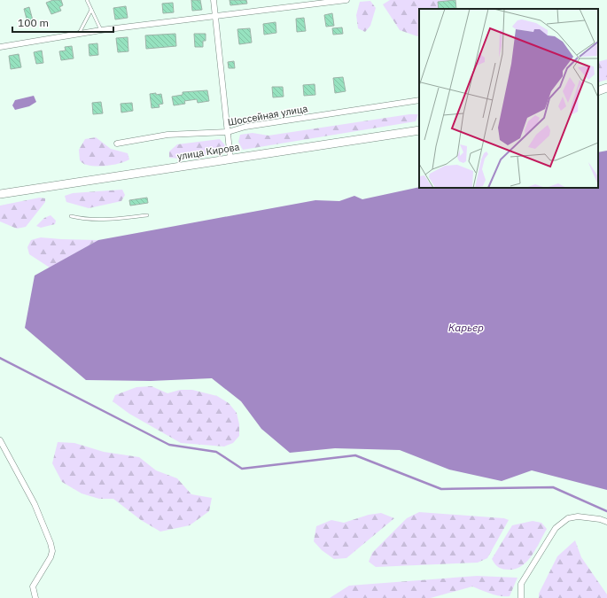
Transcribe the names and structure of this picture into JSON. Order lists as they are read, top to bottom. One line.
{"streets":{"main road":["улица Кирова"],"street":["Шоссейная улица"]},"water":["Карьер"],"scale_bar":"100 m"}
